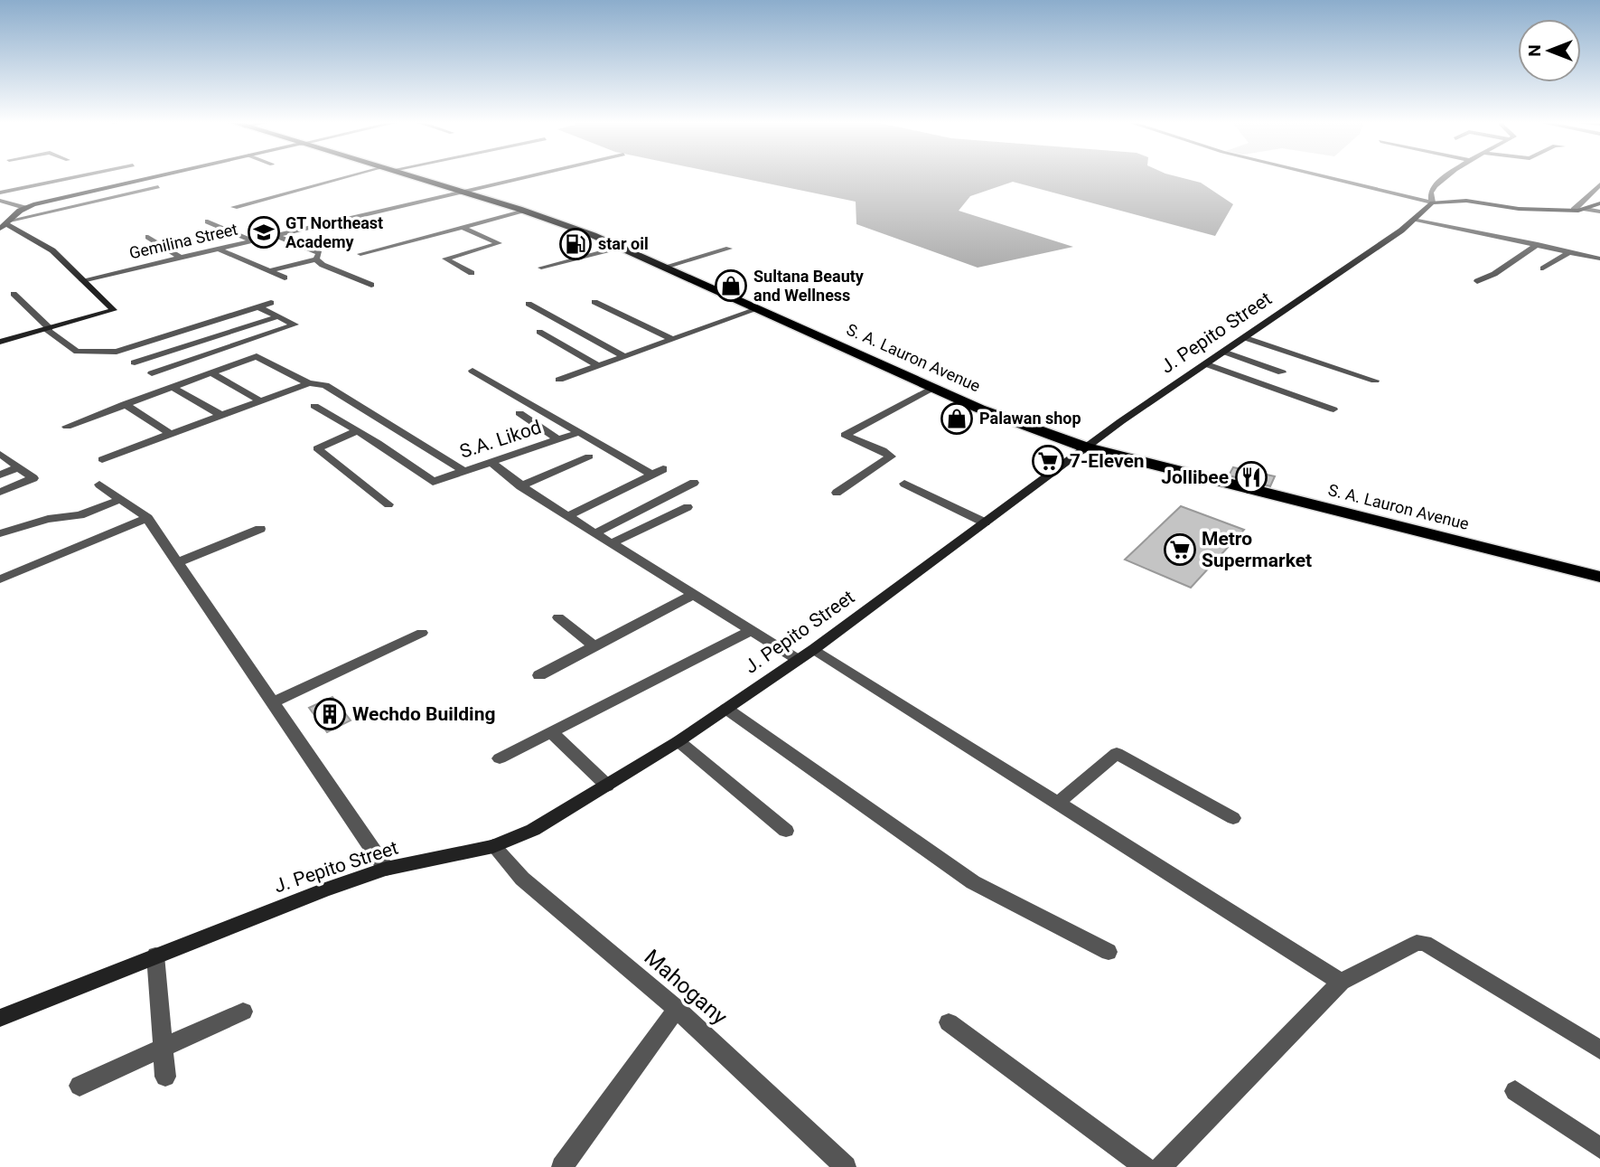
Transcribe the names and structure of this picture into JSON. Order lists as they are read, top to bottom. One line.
{"streets":{"highway":["S. A. Lauron Avenue"],"street":["Gemilina Street","J. Pepito Street","S.A. Likod","Mahogany"]},"crossings":[["Gemilina Street","S. A. Lauron Avenue"],["J. Pepito Street","S. A. Lauron Avenue"],["J. Pepito Street","Mahogany"]],"places":{"school or university":["GT Northeast Academy"],"fuel station":["star oil"],"shop":["Sultana Beauty and Wellness","Palawan shop"],"supermarket":["7-Eleven","Metro Supermarket"],"restaurant":["Jollibee"],"building":["Wechdo Building"]},"north":"left"}
